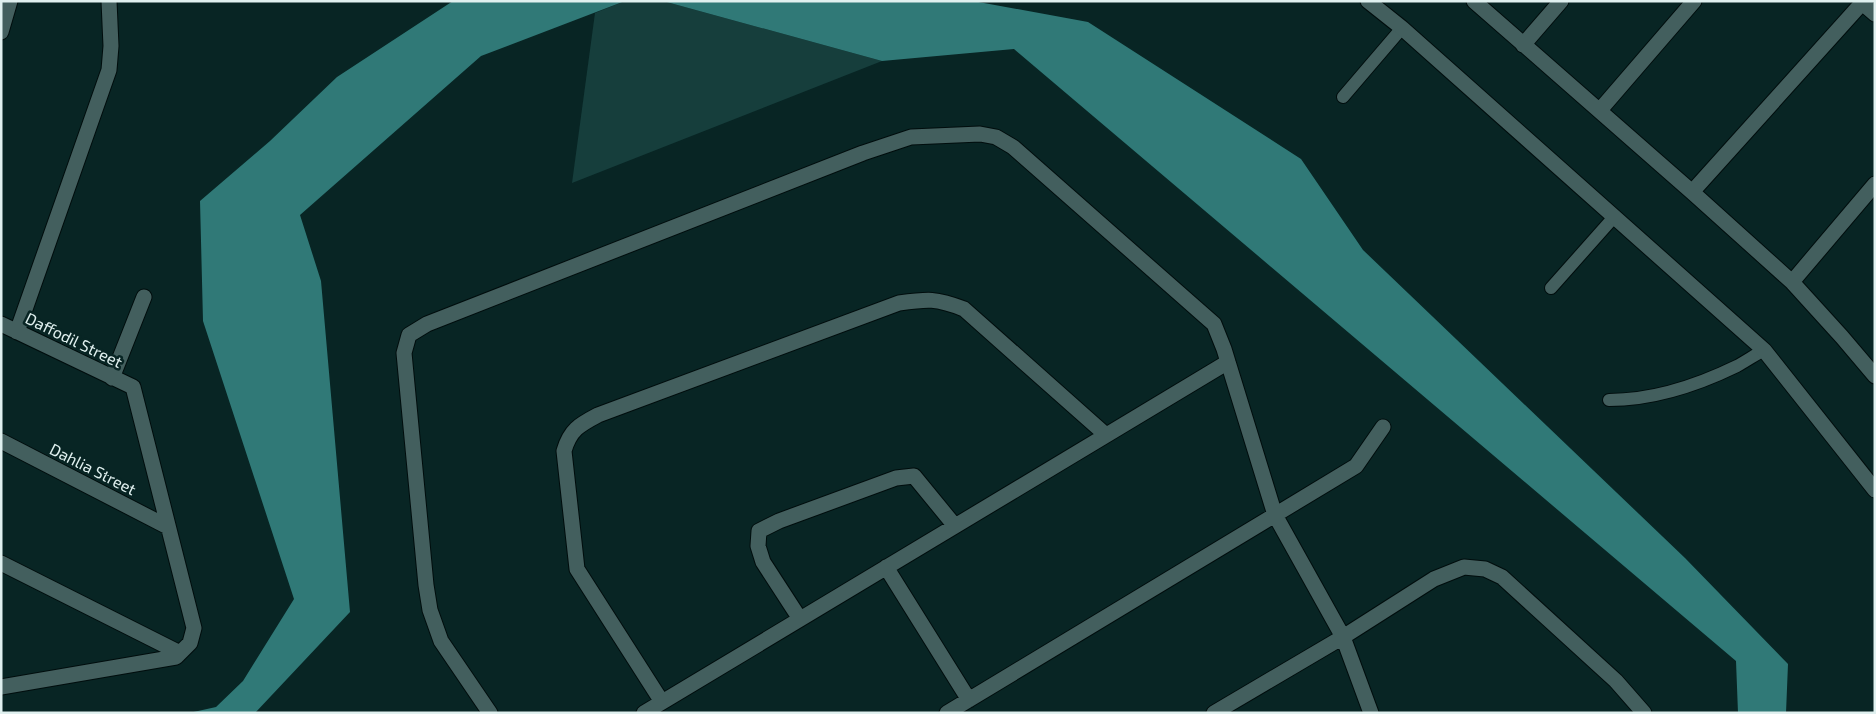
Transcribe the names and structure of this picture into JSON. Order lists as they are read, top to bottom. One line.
{"streets":{"street":["Daffodil Street","Dahlia Street"]},"crossings":[["Daffodil Street","Dahlia Street"]]}
